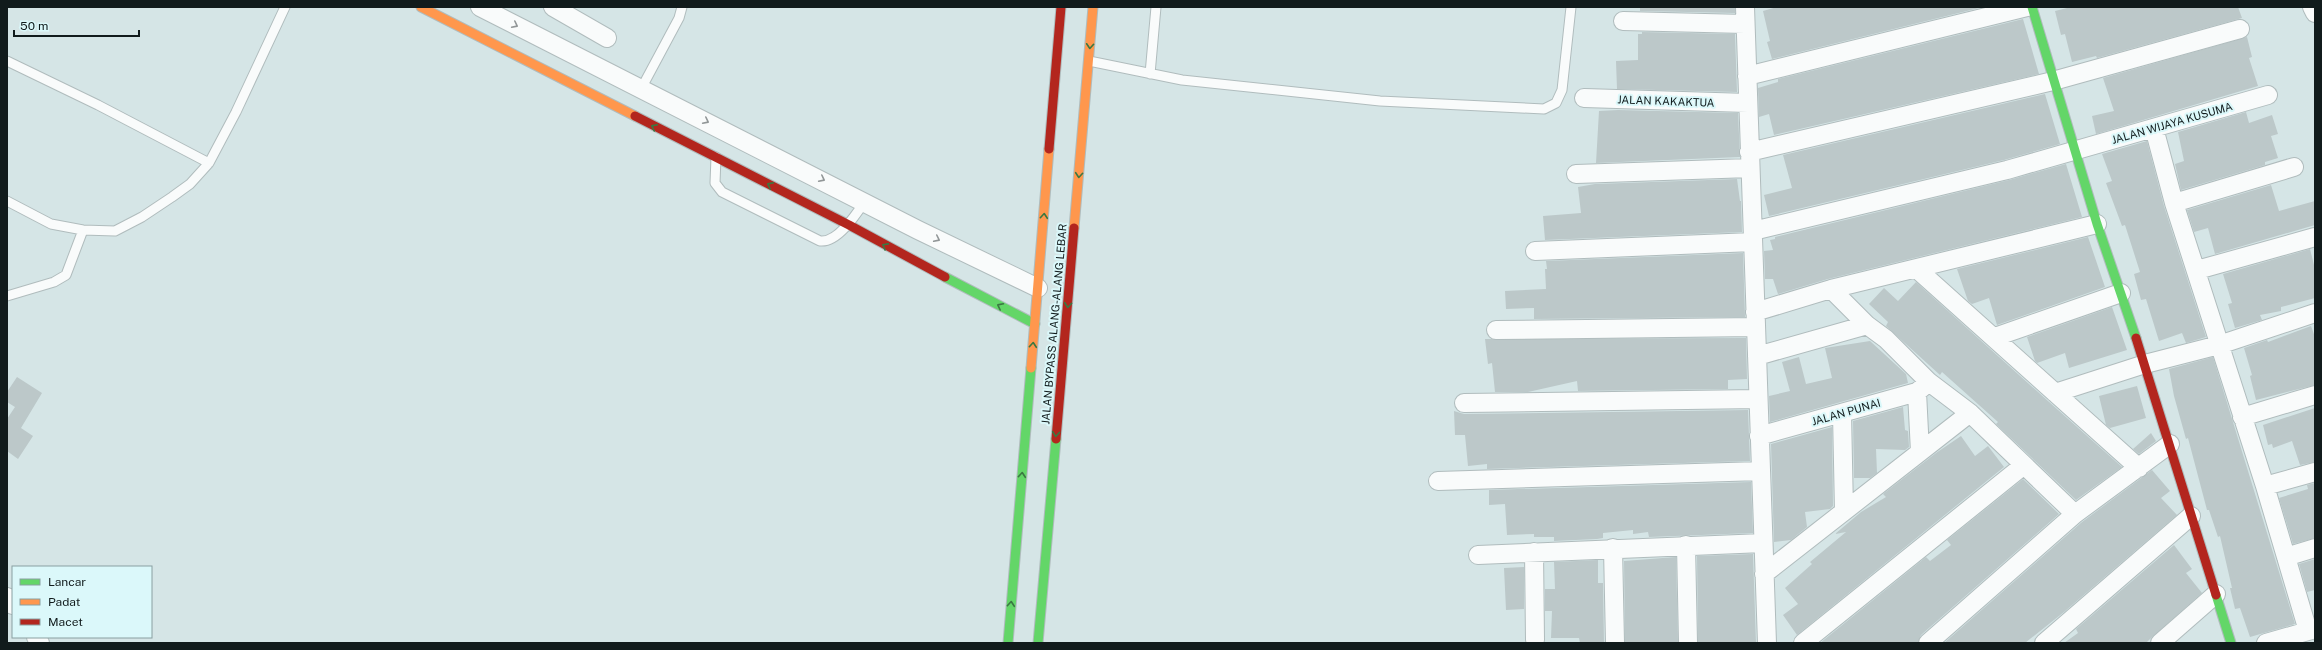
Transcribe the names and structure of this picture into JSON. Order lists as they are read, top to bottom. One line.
{"streets":{"main road":["JALAN BYPASS ALANG-ALANG LEBAR"],"street":["JALAN KAKAKTUA","JALAN WIJAYA KUSUMA","JALAN PUNAI"]},"legend":["Lancar","Padat","Macet"],"scale_bar":"50 m"}
